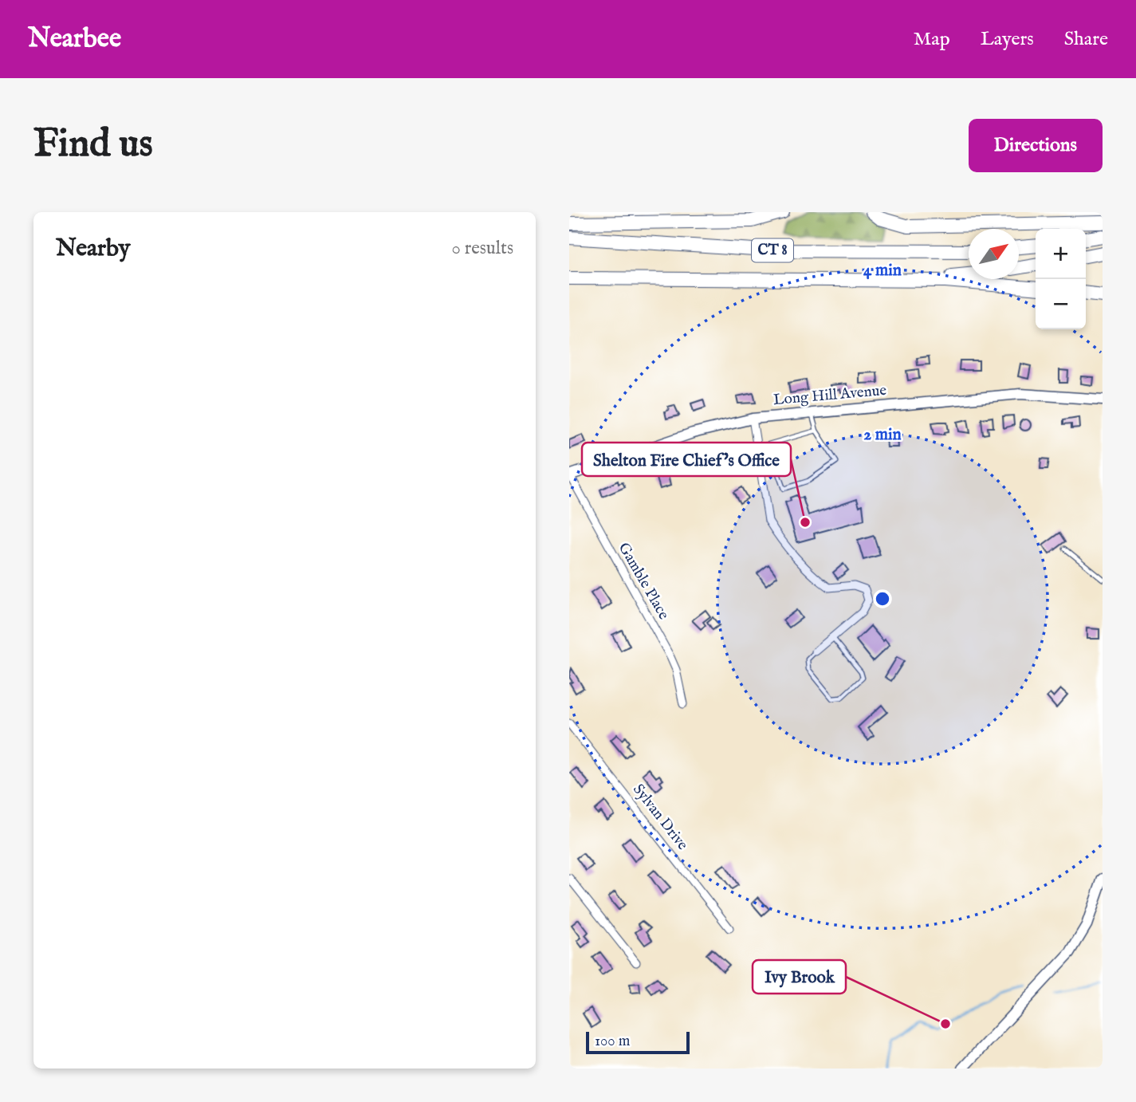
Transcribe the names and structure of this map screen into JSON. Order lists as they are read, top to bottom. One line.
{"streets":{"highway":["CT 8"],"street":["Long Hill Avenue","Gamble Place","Sylvan Drive"]},"crossings":[["Long Hill Avenue","Gamble Place"]],"places":["Shelton Fire Chief's Office","Ivy Brook"],"scale_bar":"100 m","north":"top right","page":{"header":"Nearbee","nav":["Map","Layers","Share"],"buttons":"Directions","title":"Find us","heading":["Nearby","0 results"],"map_buttons":["+","−"],"scale":"100 m"},"rings":["4 min","2 min"]}
